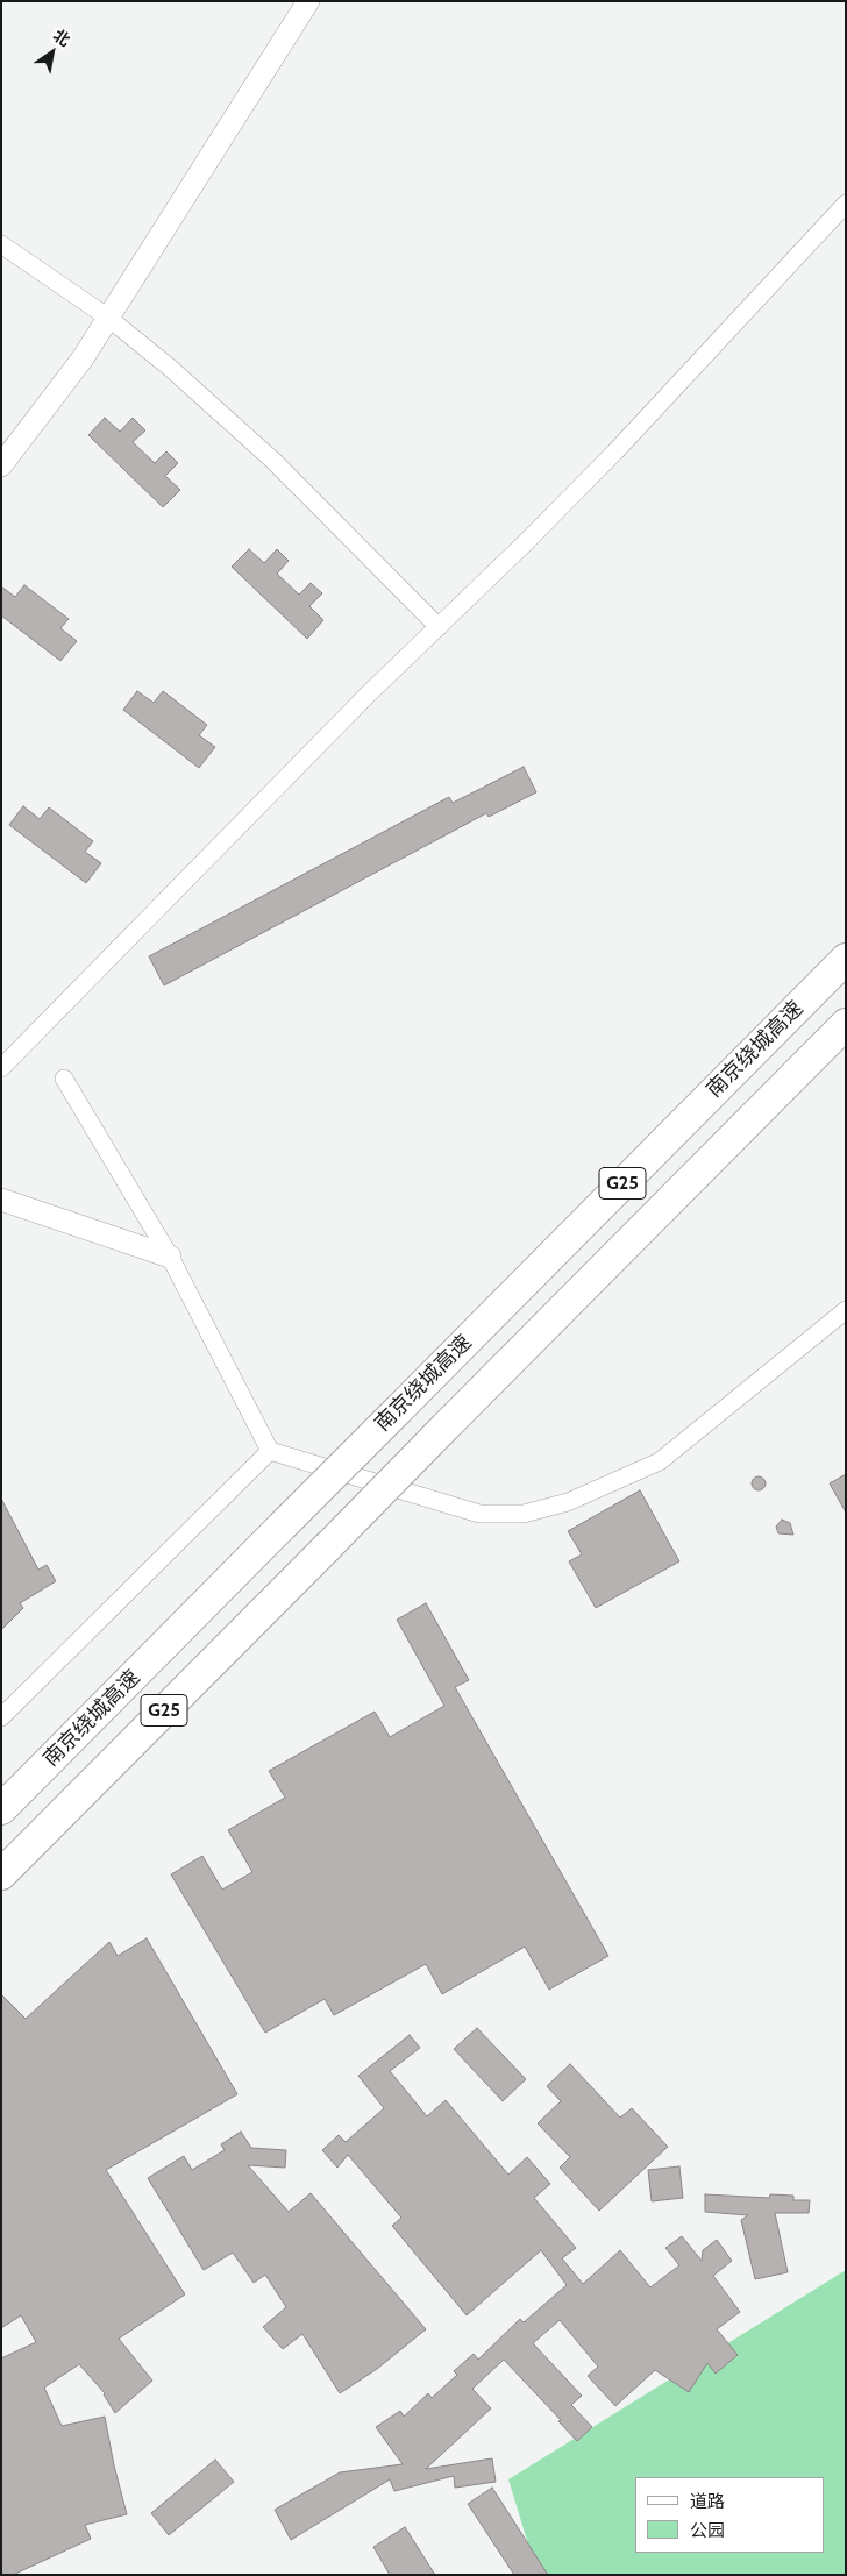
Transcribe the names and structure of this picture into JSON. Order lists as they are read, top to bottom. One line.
{"streets":{"highway":["南京绕城高速","G25"]},"legend":["道路","公园"],"north":"top right"}
